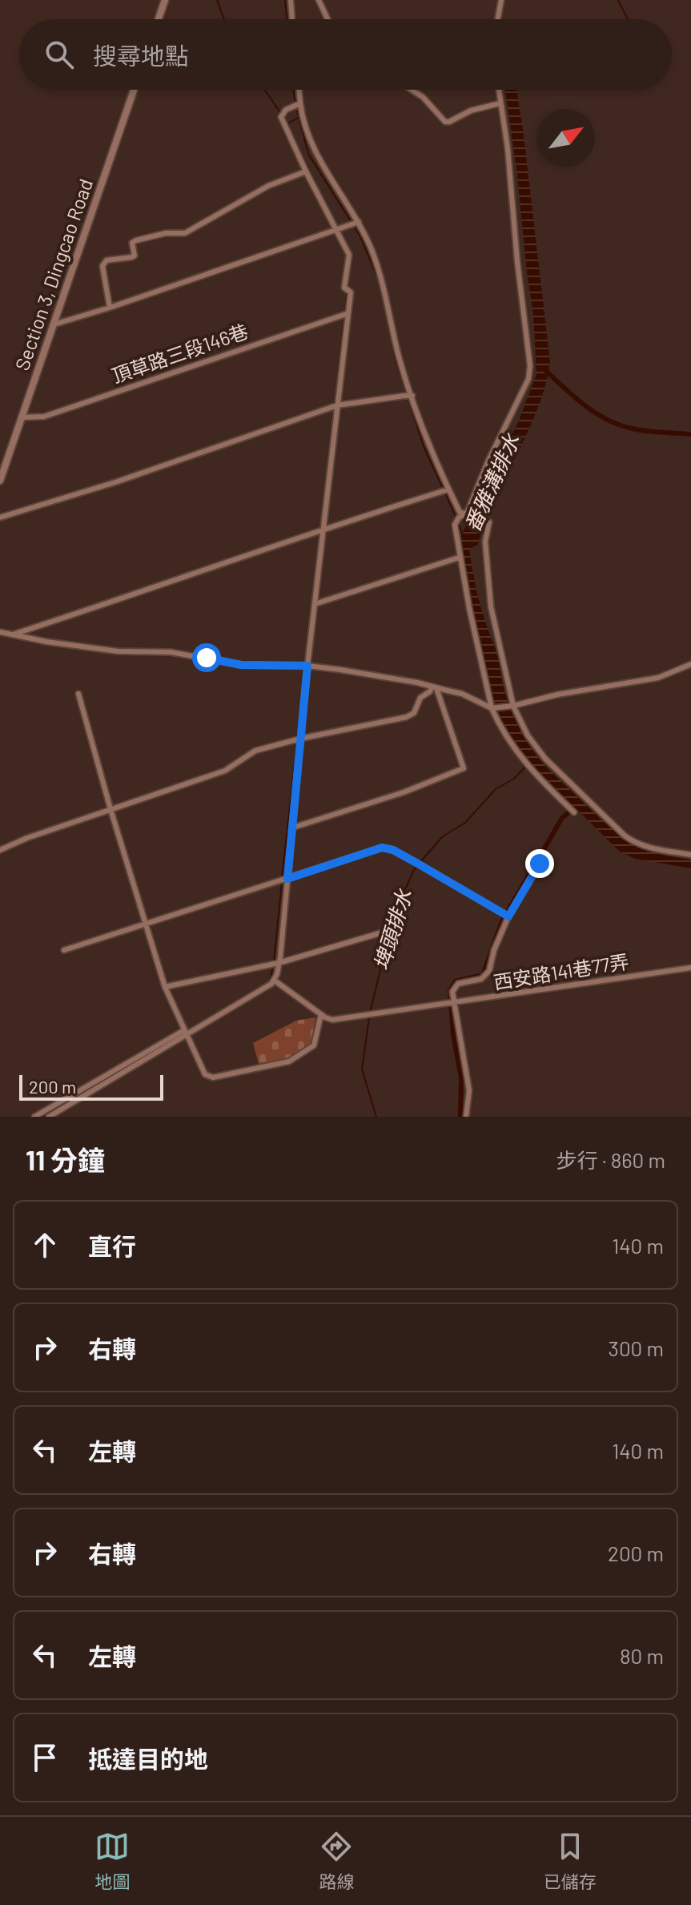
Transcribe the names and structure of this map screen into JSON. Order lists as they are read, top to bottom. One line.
{"streets":{"street":["Section 3, Dingcao Road","頂草路三段146巷","西安路141巷77弄"]},"crossings":[["Section 3, Dingcao Road","頂草路三段146巷"]],"water":["番雅溝排水","埤頭排水"],"scale_bar":"200 m","north":"top right","page":{"search":"搜尋地點","scale":"200 m","heading":["11 分鐘","步行 · 860 m"],"list":[["直行","140 m"],["右轉","300 m"],["左轉","140 m"],["右轉","200 m"],["左轉","80 m"],"抵達目的地"],"nav":["地圖","路線","已儲存"]}}
